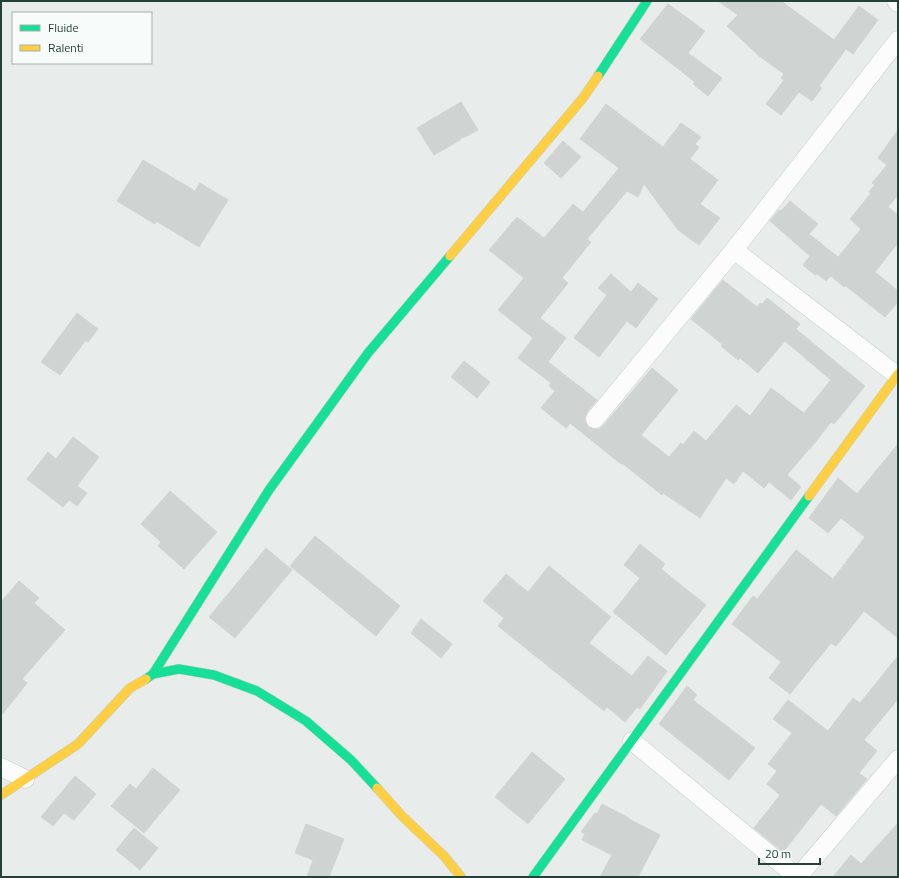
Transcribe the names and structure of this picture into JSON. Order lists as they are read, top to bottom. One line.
{"legend":["Fluide","Ralenti"],"scale_bar":"20 m"}
